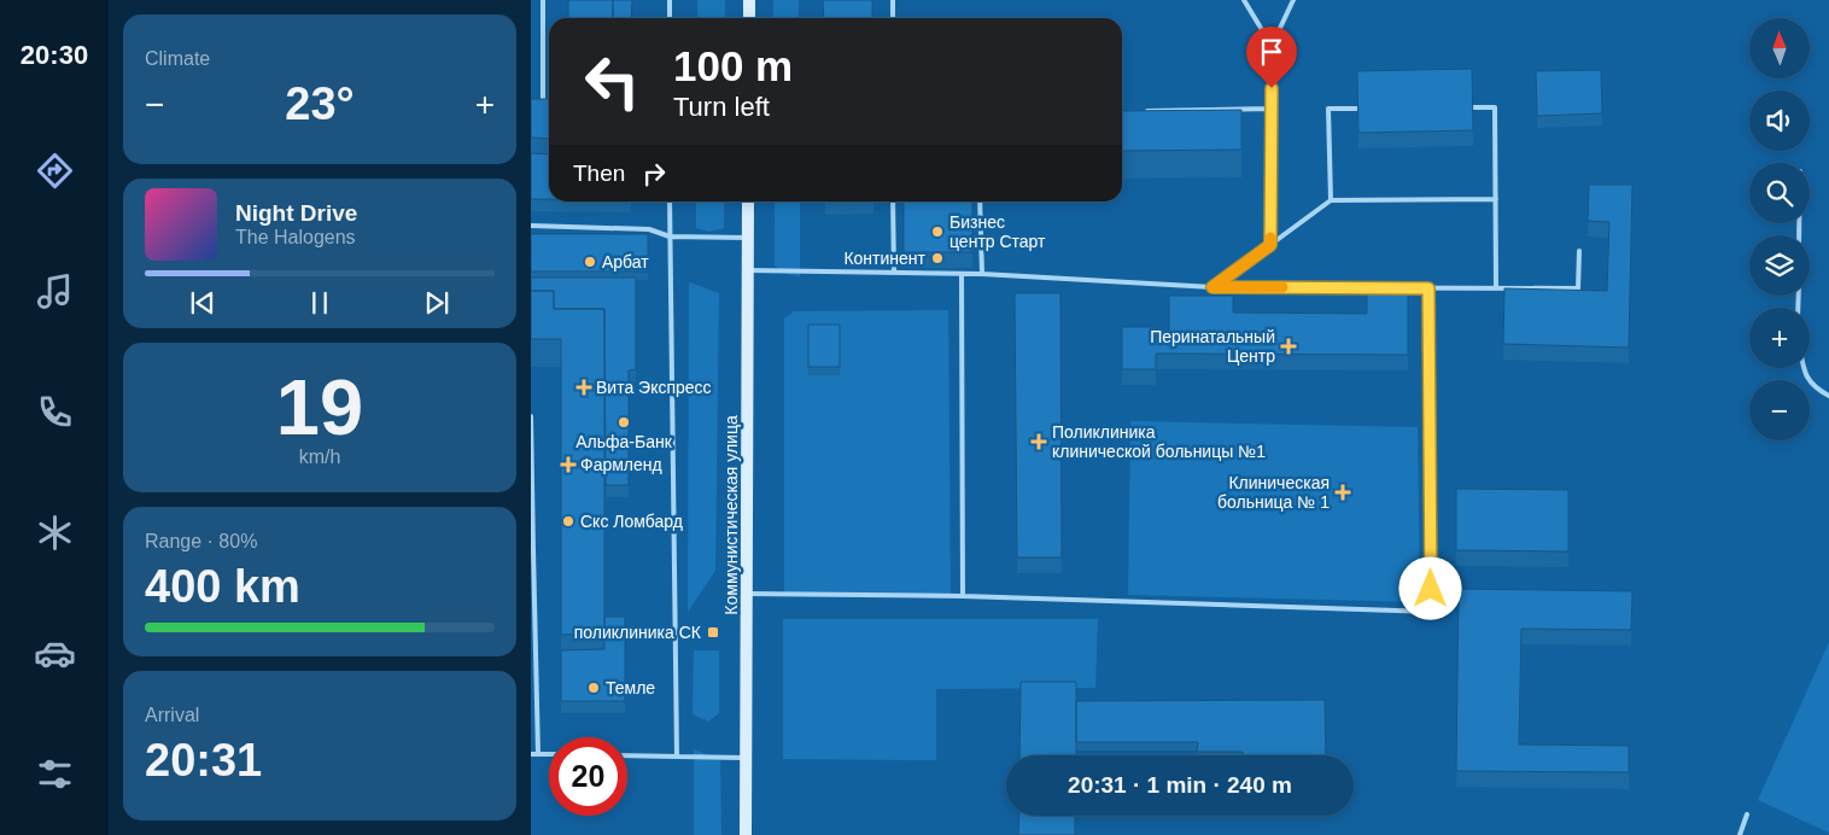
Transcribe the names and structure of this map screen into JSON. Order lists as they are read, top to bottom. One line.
{"streets":{"main road":["Коммунистическая улица"]},"places":{"other":["Бизнес центр Старт","Континент","Арбат","Альфа-Банк","Скс Ломбард","Темле"],"health":["Перинатальный Центр","Вита Экспресс","Поликлиника клинической больницы №1","Фармленд","Клиническая больница № 1"],"transit":["поликлиника СК"]},"north":"top","page":{"tabs":"20:30","tile":["Climate",["19","km/h"],["Range · 80%","400 km"],["Arrival","20:31"]],"map_buttons":["+","−"],"turn":["100 m","Turn left"],"heat":["−","23°","+"],"then":"Then","song":["Night Drive","The Halogens"],"limit":"20","trip":"20:31 · 1 min · 240 m"}}
